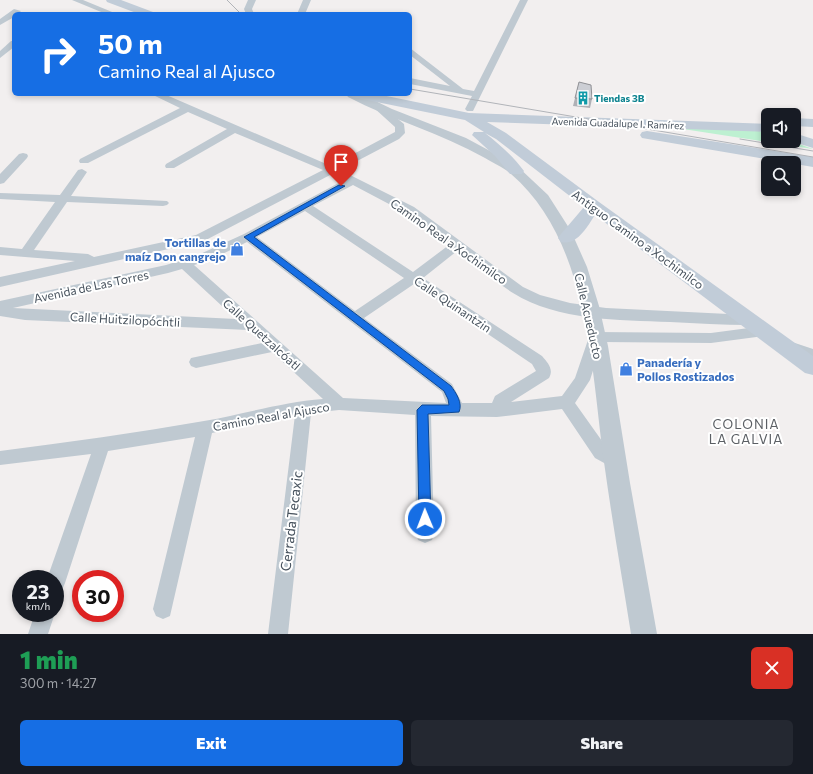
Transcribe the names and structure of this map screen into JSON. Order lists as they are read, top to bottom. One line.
{"streets":{"main road":["Avenida Guadalupe I. Ramírez","Antiguo Camino a Xochimilco"],"street":["Camino Real a Xochimilco","Avenida de Las Torres","Calle Quinantzin","Calle Acueducto","Calle Huitzilopóchtli","Calle Quetzalcóatl","Camino Real al Ajusco","Cerrada Tecaxic"]},"crossings":[["Avenida Guadalupe I. Ramírez","Antiguo Camino a Xochimilco"],["Antiguo Camino a Xochimilco","Camino Real a Xochimilco"],["Camino Real a Xochimilco","Avenida de Las Torres"],["Camino Real a Xochimilco","Calle Acueducto"],["Avenida de Las Torres","Calle Quinantzin"],["Avenida de Las Torres","Calle Acueducto"],["Avenida de Las Torres","Calle Quetzalcóatl"],["Calle Quinantzin","Camino Real al Ajusco"],["Calle Huitzilopóchtli","Calle Quetzalcóatl"],["Calle Quetzalcóatl","Camino Real al Ajusco"],["Camino Real al Ajusco","Cerrada Tecaxic"]],"districts":["COLONIA LA GALVIA"],"places":{"building":["Tiendas 3B"],"shop":["Tortillas de maíz Don cangrejo","Panadería y Pollos Rostizados"]},"page":{"turn":["50 m","Camino Real al Ajusco"],"speed":"23 km/h","limit":"30","heading":["1 min","300 m · 14:27"],"buttons":["Exit","Share"]}}
